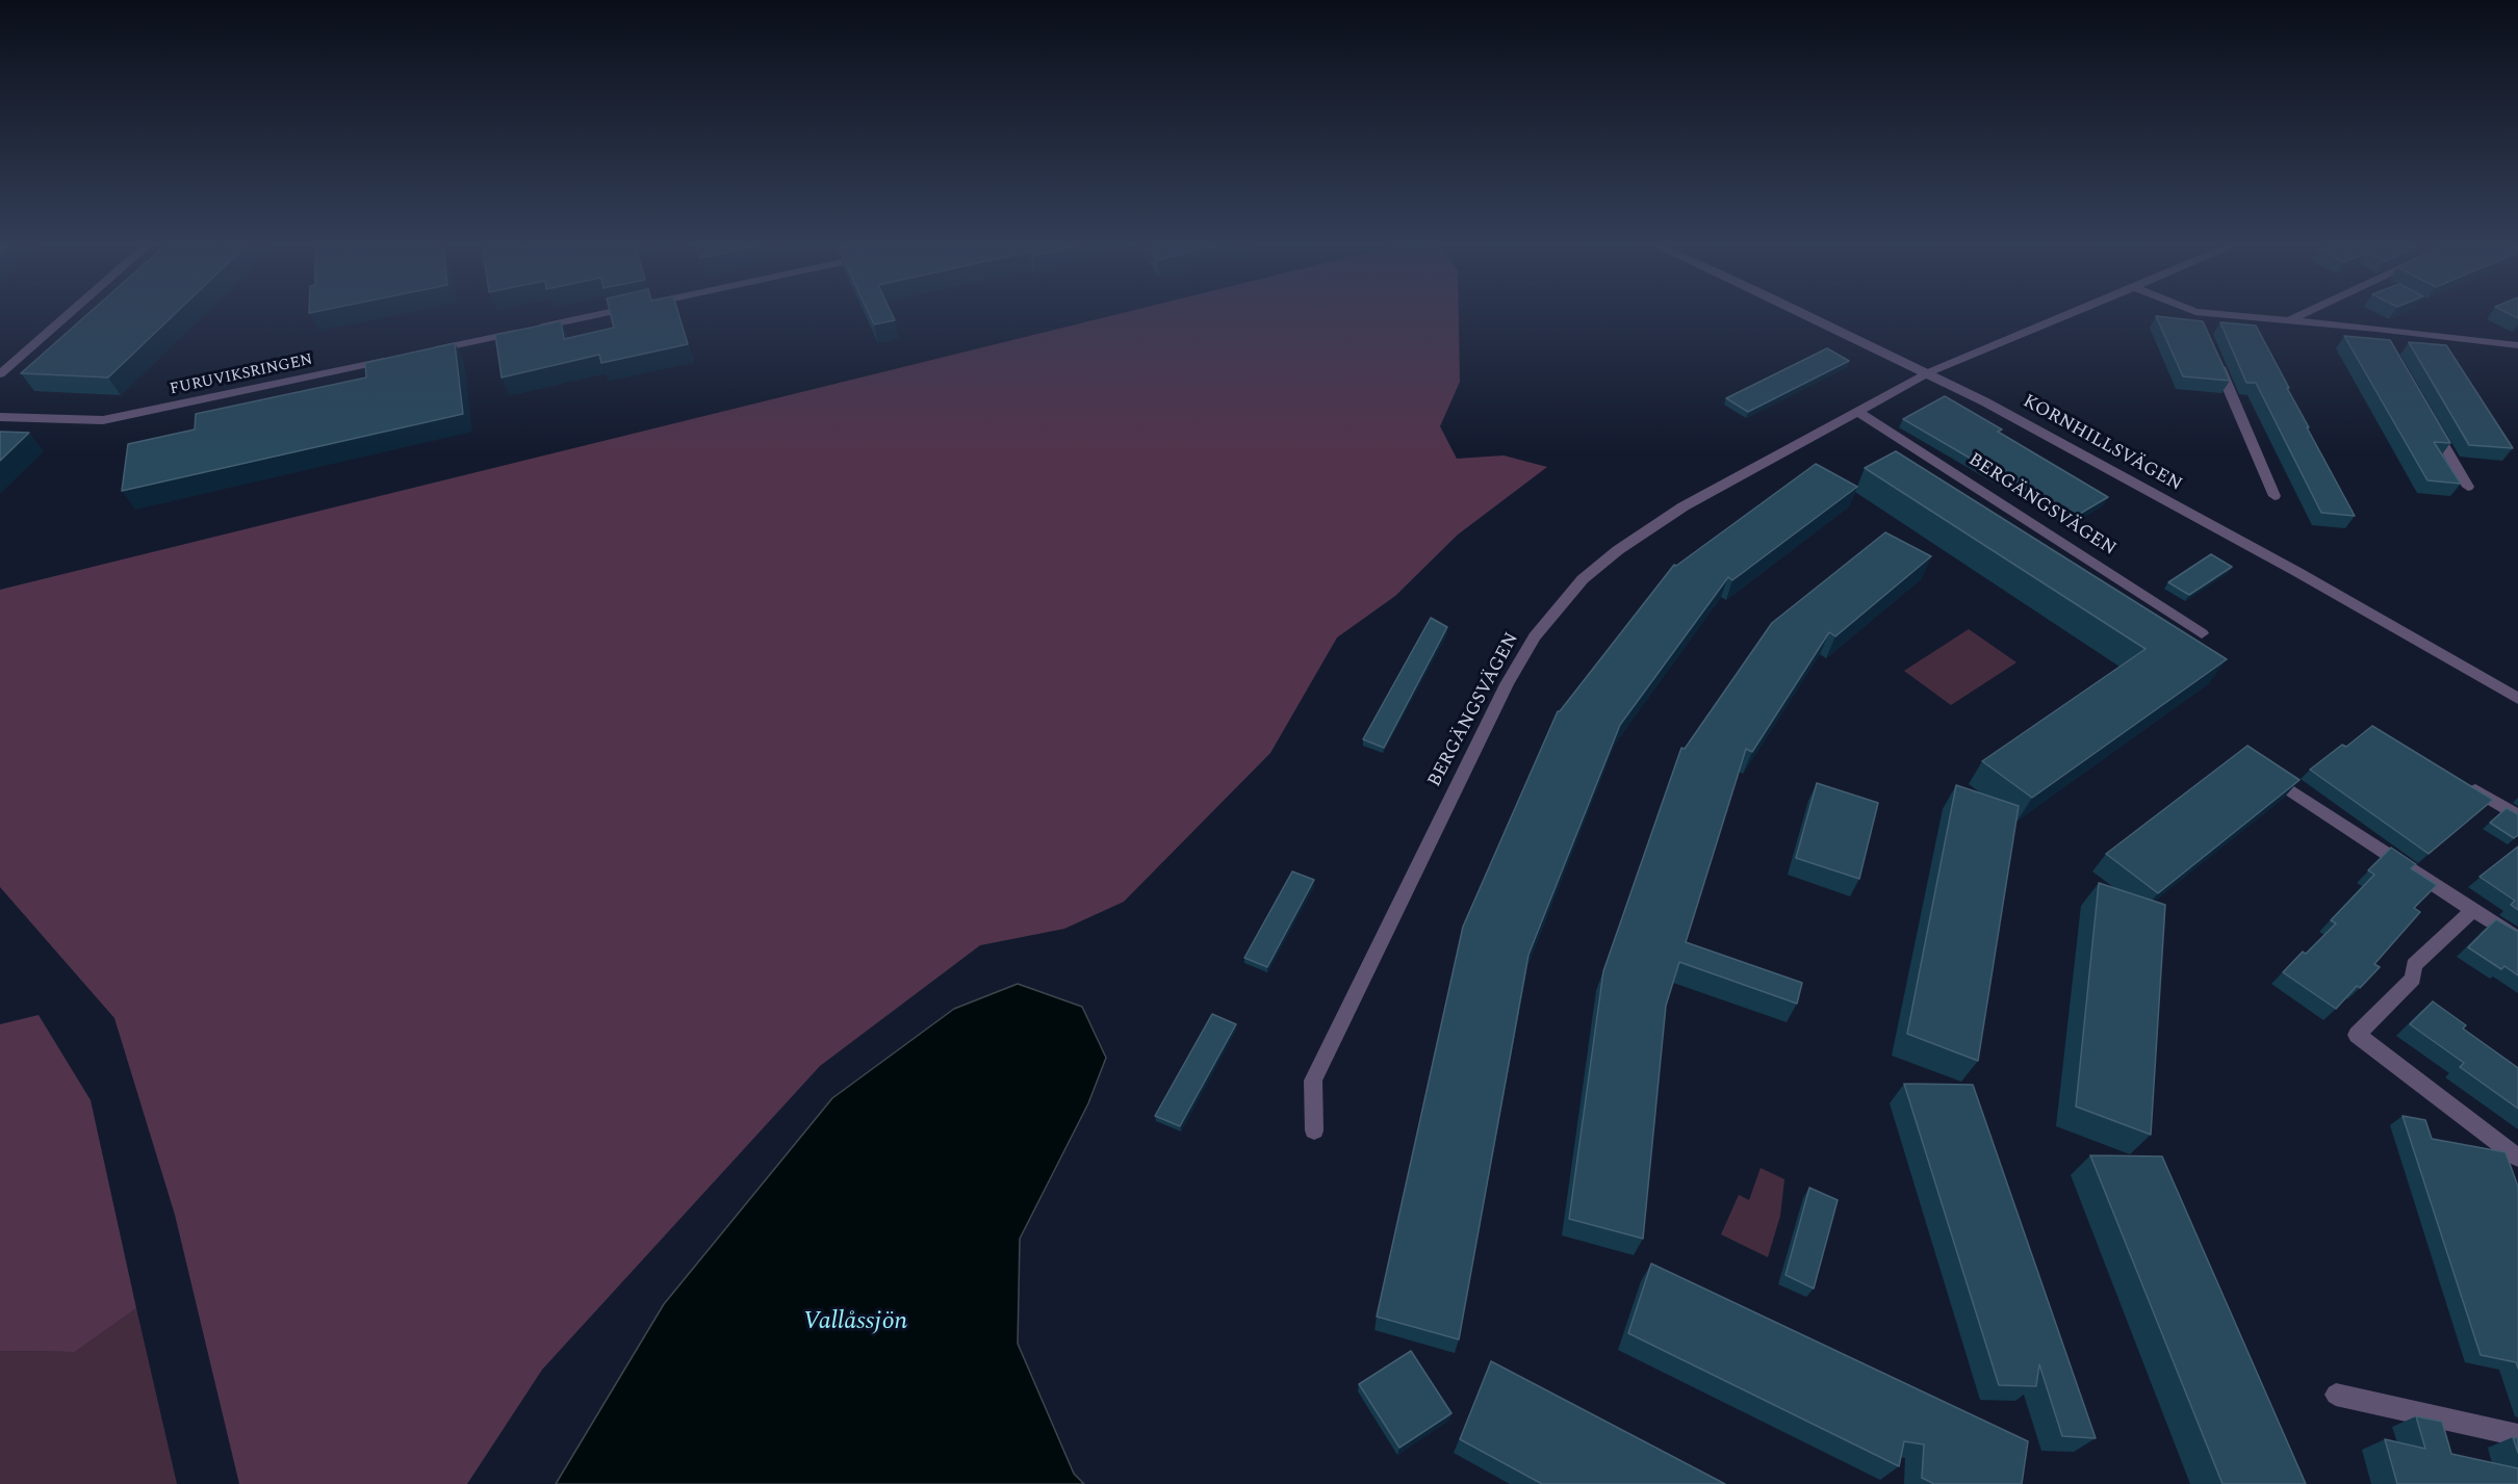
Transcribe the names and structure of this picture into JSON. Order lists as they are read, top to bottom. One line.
{"streets":{"street":["FURUVIKSRINGEN","KORNHILLSVÄGEN","BERGÄNGSVÄGEN"]},"crossings":[["KORNHILLSVÄGEN","BERGÄNGSVÄGEN"]],"water":["Vallåssjön"]}
